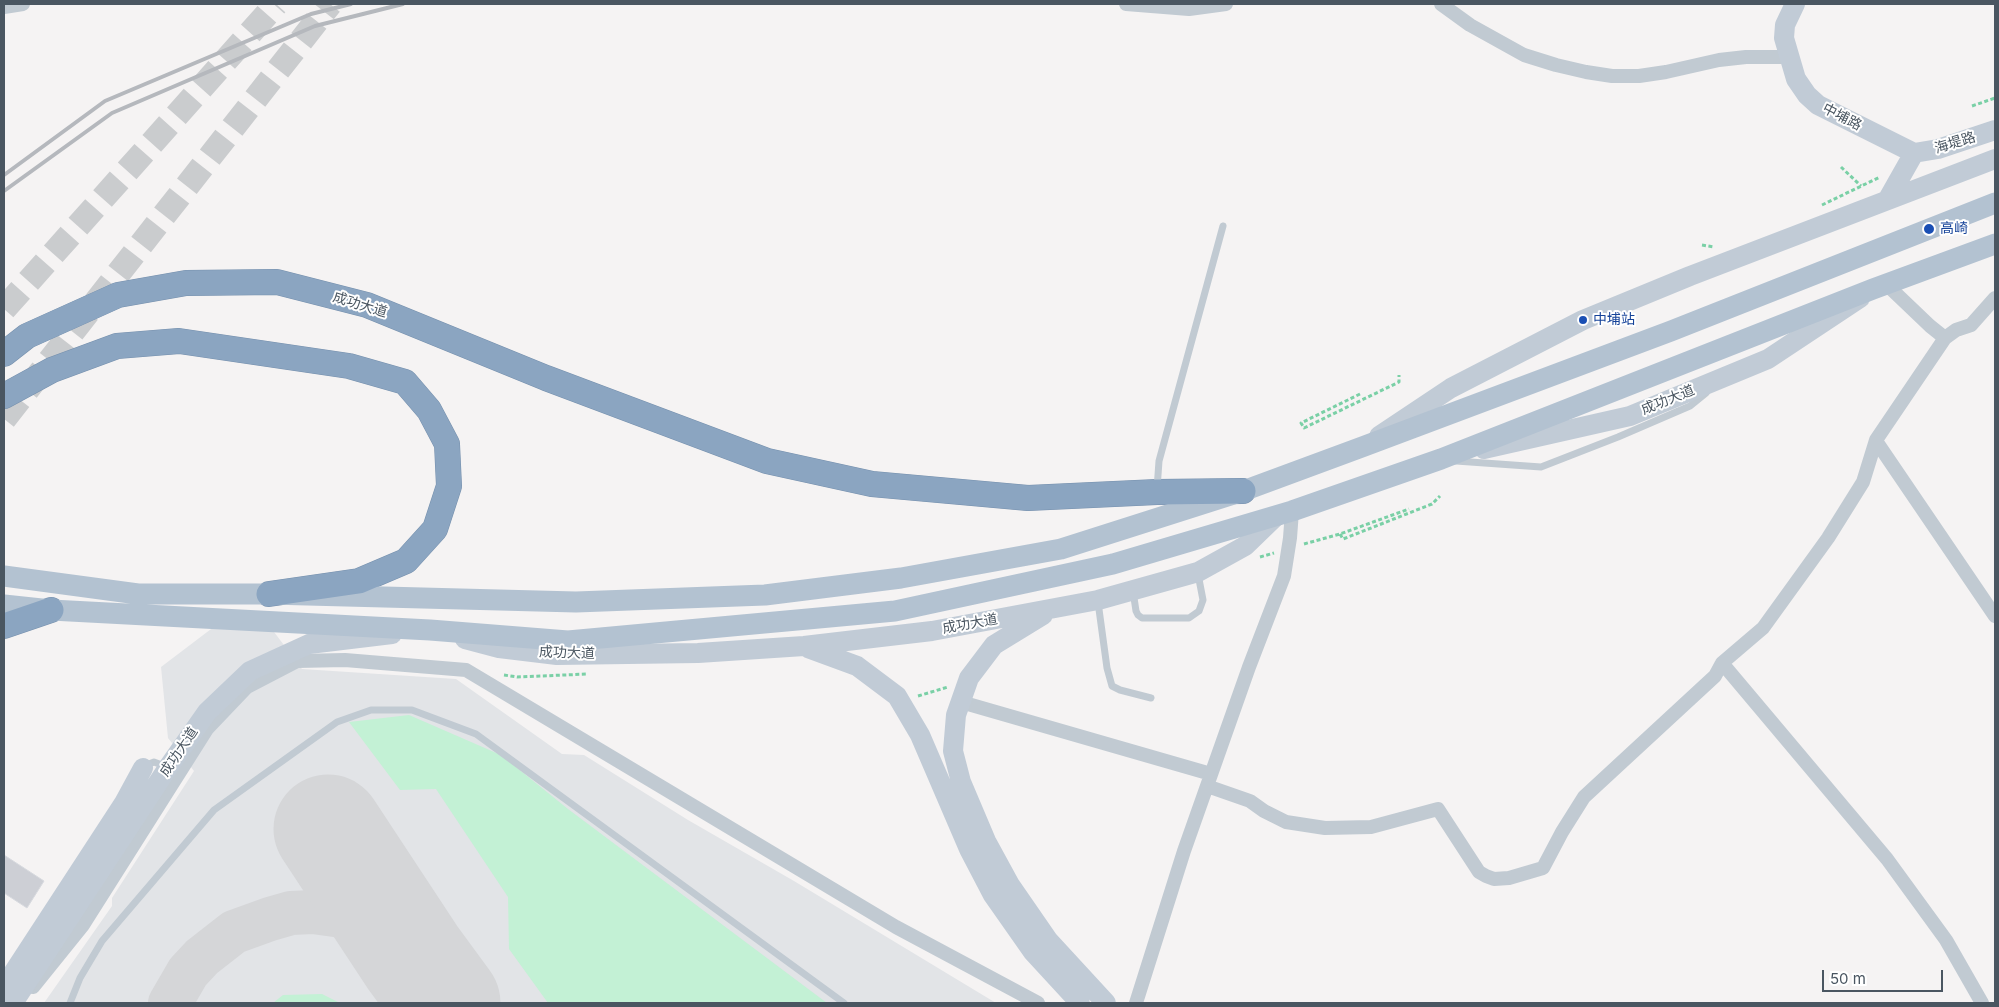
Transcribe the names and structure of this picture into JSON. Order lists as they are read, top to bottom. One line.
{"streets":{"highway":["成功大道"],"main road":["中埔路","海堤路"]},"crossings":[["中埔路","海堤路"]],"places":["高崎","中埔站"],"scale_bar":"50 m"}
